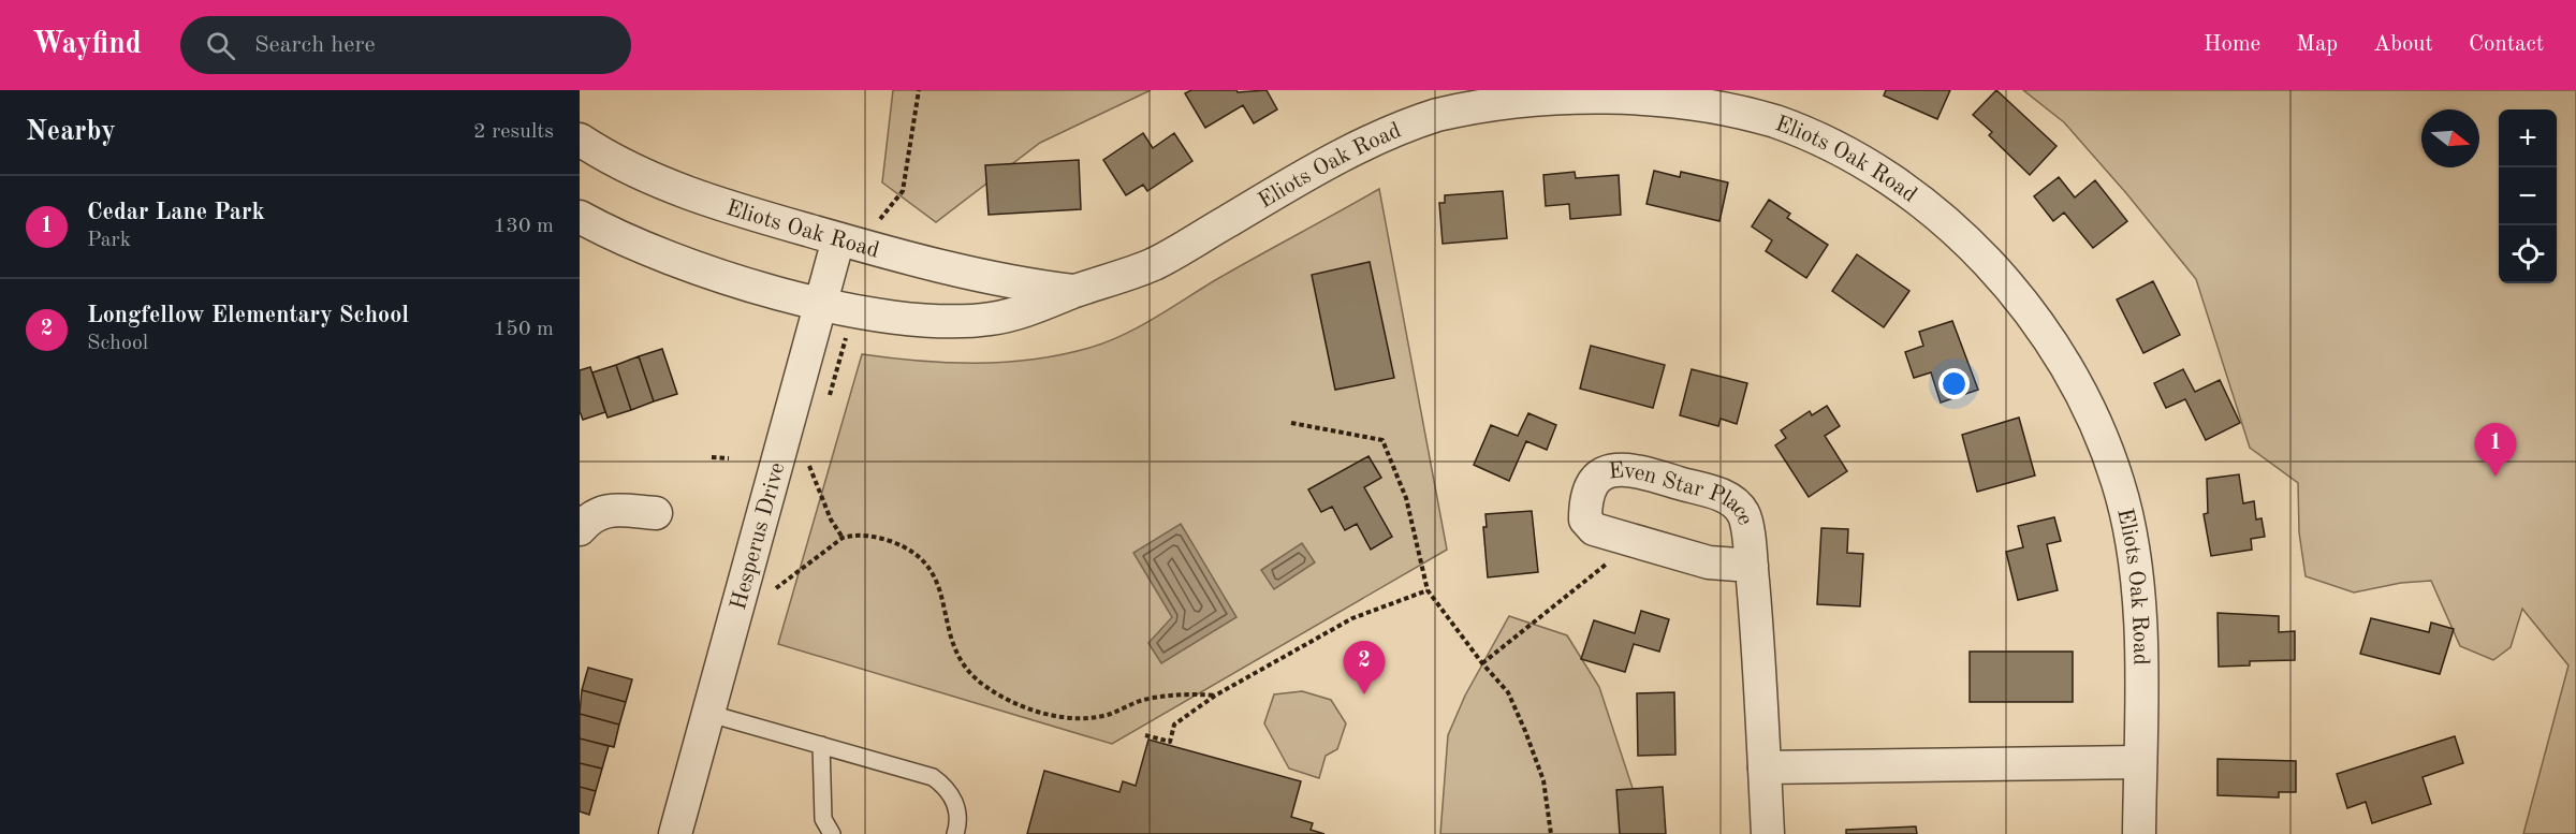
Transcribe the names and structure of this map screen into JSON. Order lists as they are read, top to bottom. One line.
{"streets":{"street":["Eliots Oak Road","Even Star Place","Hesperus Drive"]},"crossings":[["Eliots Oak Road","Hesperus Drive"]],"north":"right","page":{"header":"Wayfind","search":"Search here","nav":["Home","Map","About","Contact"],"heading":["Nearby","2 results"],"map_buttons":["+","−"],"list":[{"mark":"1","name":"Cedar Lane Park","note":"Park","value":"130 m"},{"mark":"2","name":"Longfellow Elementary School","note":"School","value":"150 m"}],"pins":["1","2"]}}
